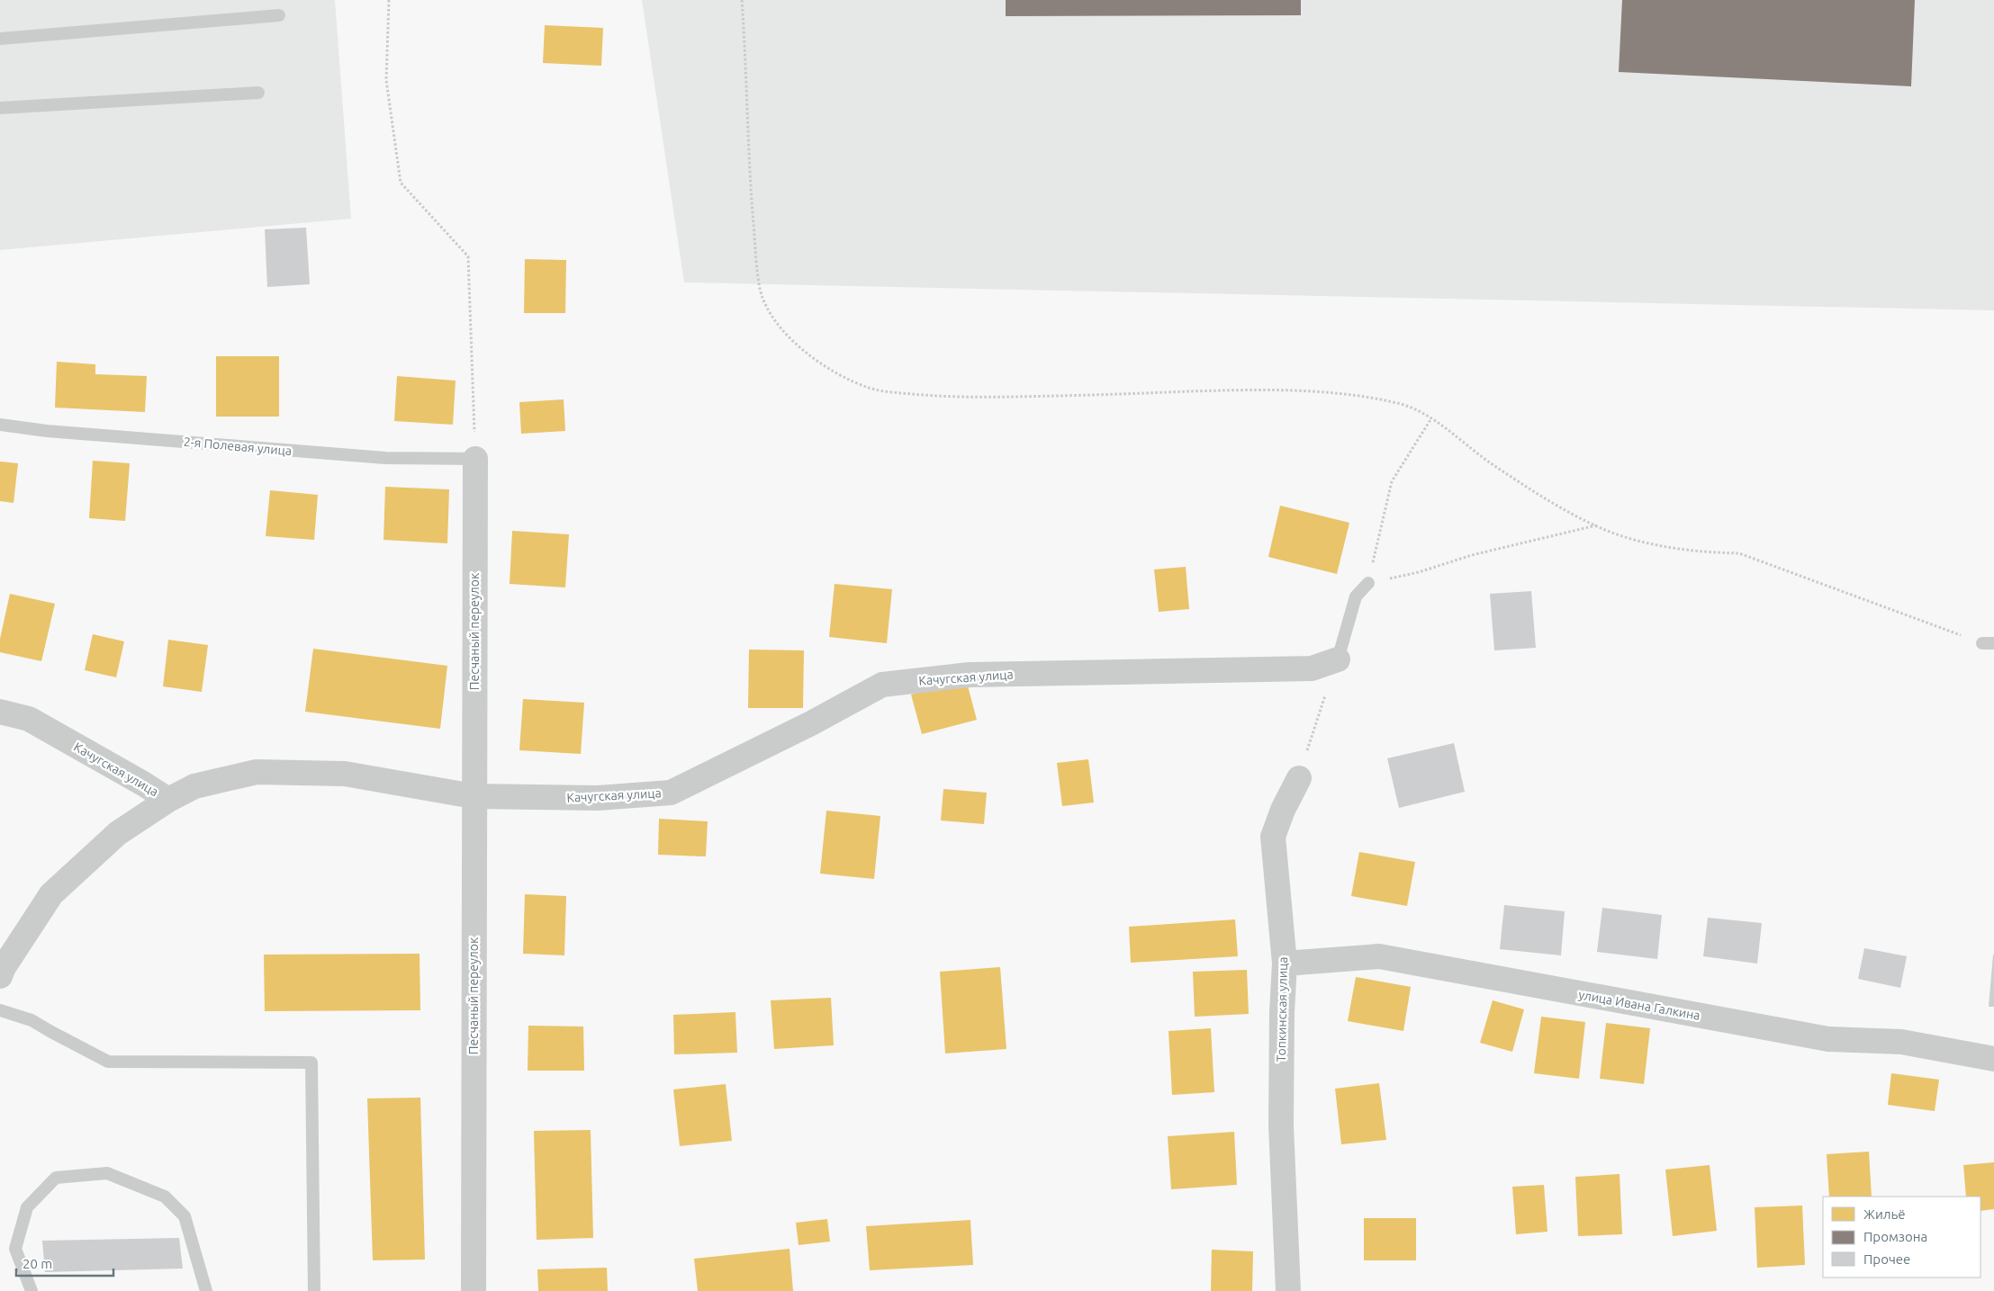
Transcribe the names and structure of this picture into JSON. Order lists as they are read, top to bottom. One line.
{"streets":{"street":["Песчаный переулок","Качугская улица","улица Ивана Галкина","Топкинская улица"],"lane":["2-я Полевая улица"]},"crossings":[["2-я Полевая улица","Песчаный переулок"],["Песчаный переулок","Качугская улица"],["улица Ивана Галкина","Топкинская улица"]],"legend":["Жильё","Промзона","Прочее"],"scale_bar":"20 m"}
